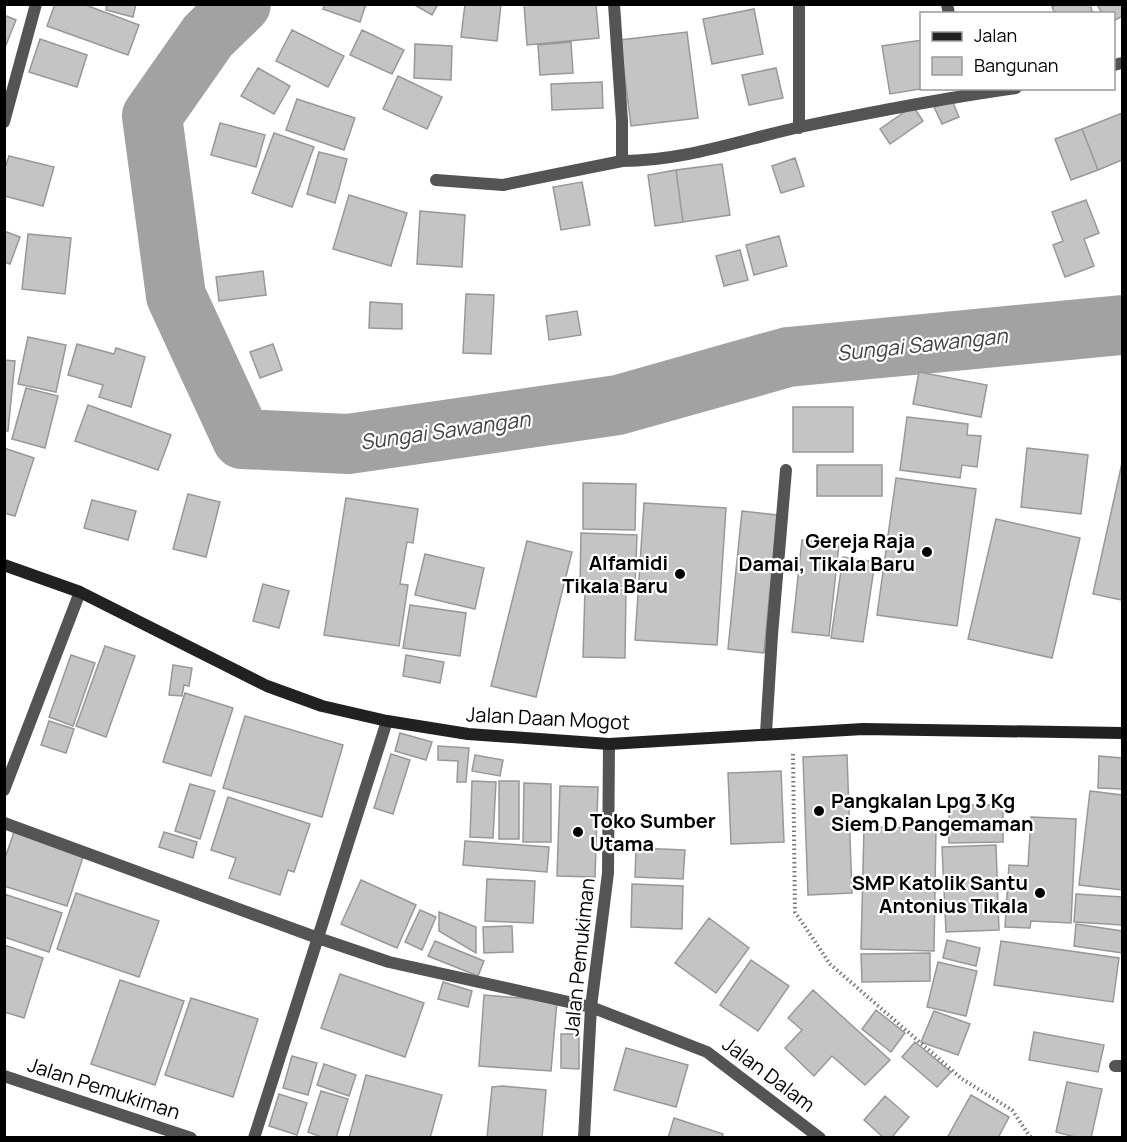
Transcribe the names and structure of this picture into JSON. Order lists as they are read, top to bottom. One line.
{"streets":{"main road":["Jalan Daan Mogot"],"street":["Jalan Pemukiman","Jalan Dalam"]},"crossings":[["Jalan Daan Mogot","Jalan Pemukiman"],["Jalan Pemukiman","Jalan Dalam"]],"water":["Sungai Sawangan"],"places":["Gereja Raja Damai, Tikala Baru","Alfamidi Tikala Baru","Pangkalan Lpg 3 Kg Siem D Pangemaman","Toko Sumber Utama","SMP Katolik Santu Antonius Tikala"],"legend":["Jalan","Bangunan"]}
